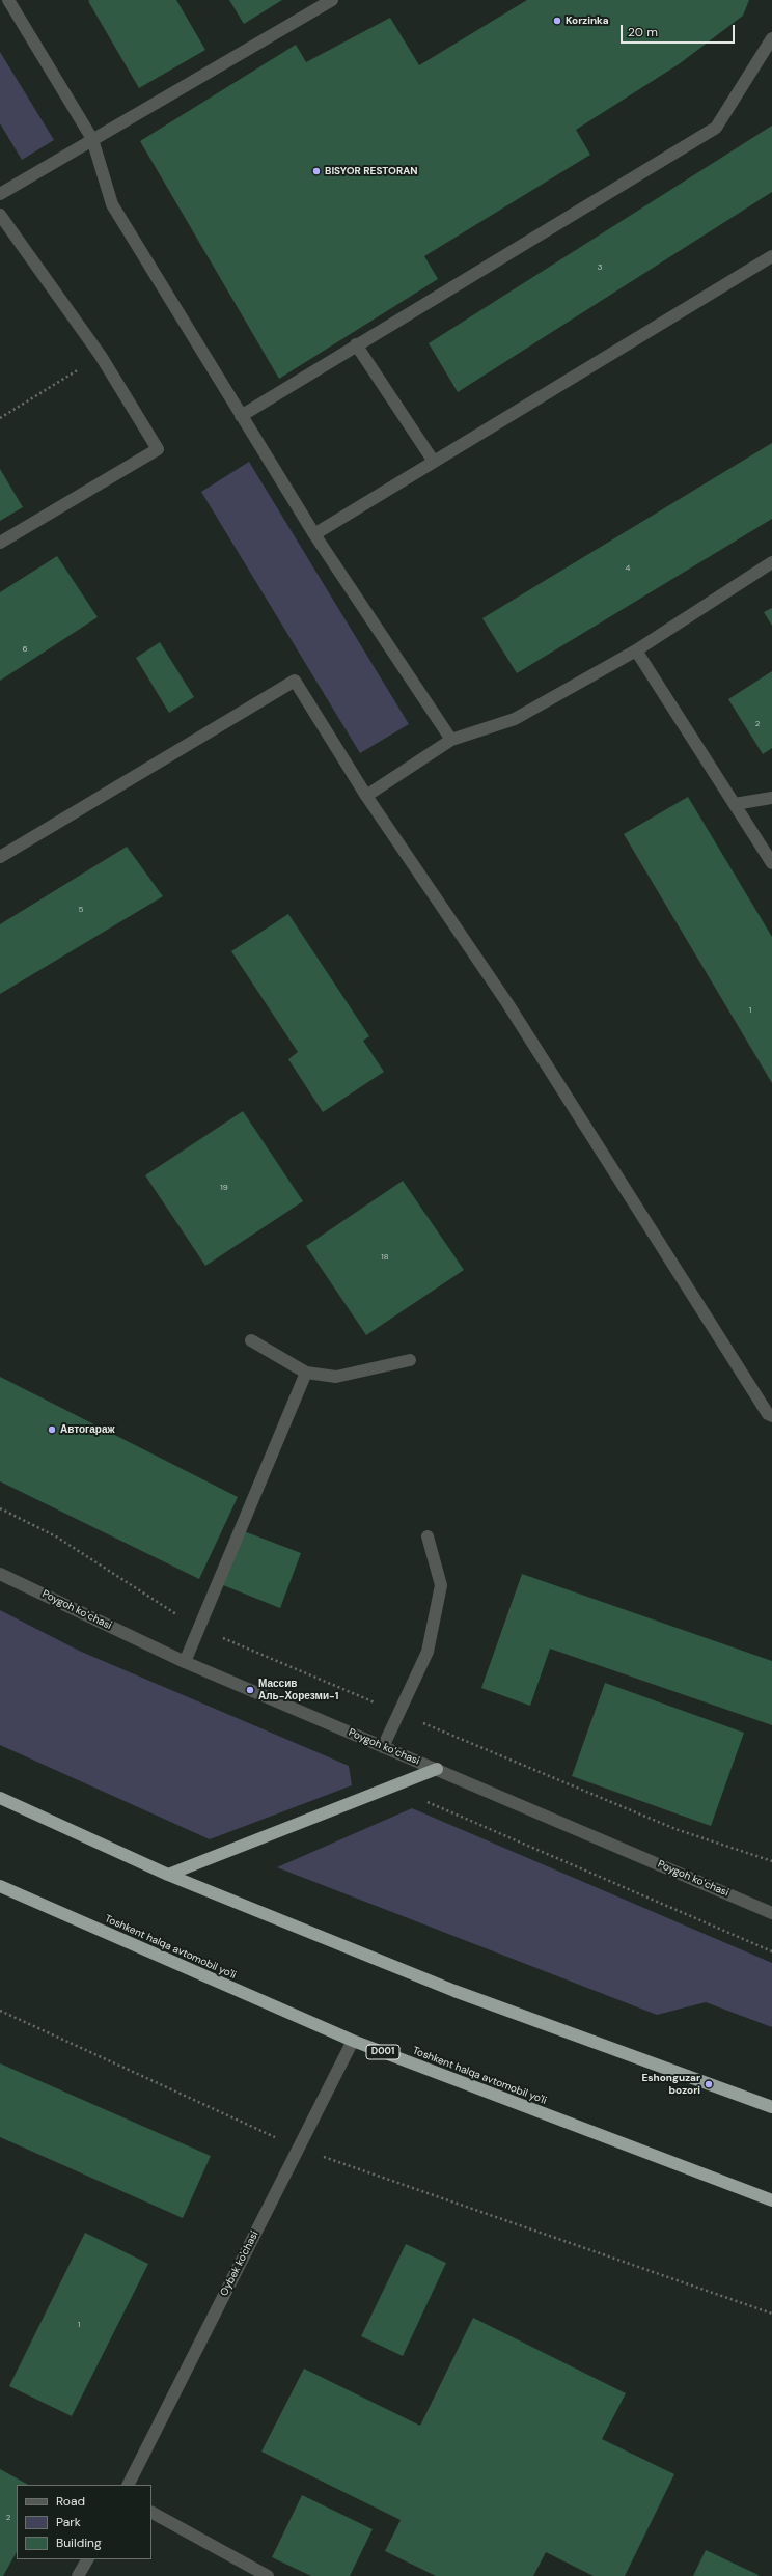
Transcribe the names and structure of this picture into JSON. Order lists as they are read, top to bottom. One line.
{"streets":{"highway":["Toshkent halqa avtomobil yo'li","D001"],"street":["Poygoh koʻchasi","Oybek ko'chasi"]},"crossings":[["Toshkent halqa avtomobil yo'li","Oybek ko'chasi"]],"places":["Korzinka","BISYOR RESTORAN","Автогараж","Массив Аль-Хорезми-1","Eshonguzar bozori"],"house_numbers":["3","4","6","2","5","1","19","18","1","2"],"legend":["Road","Park","Building"],"scale_bar":"20 m"}
